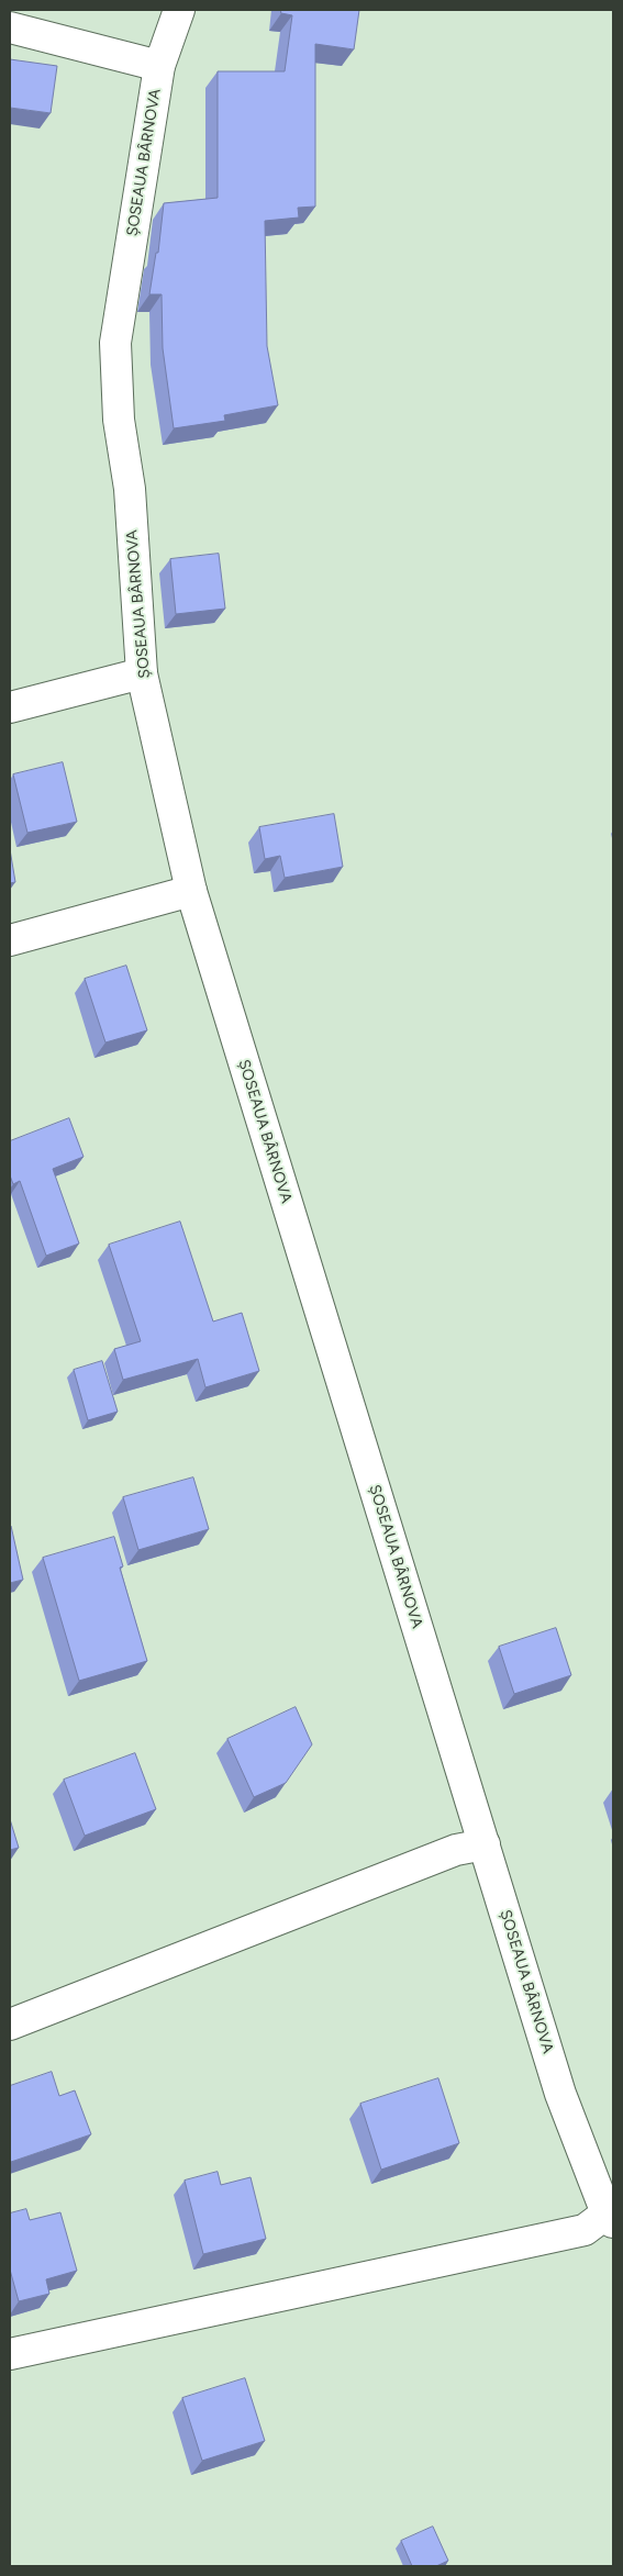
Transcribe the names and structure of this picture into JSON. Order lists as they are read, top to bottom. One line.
{"streets":{"main road":["ȘOSEAUA BÂRNOVA"]}}
